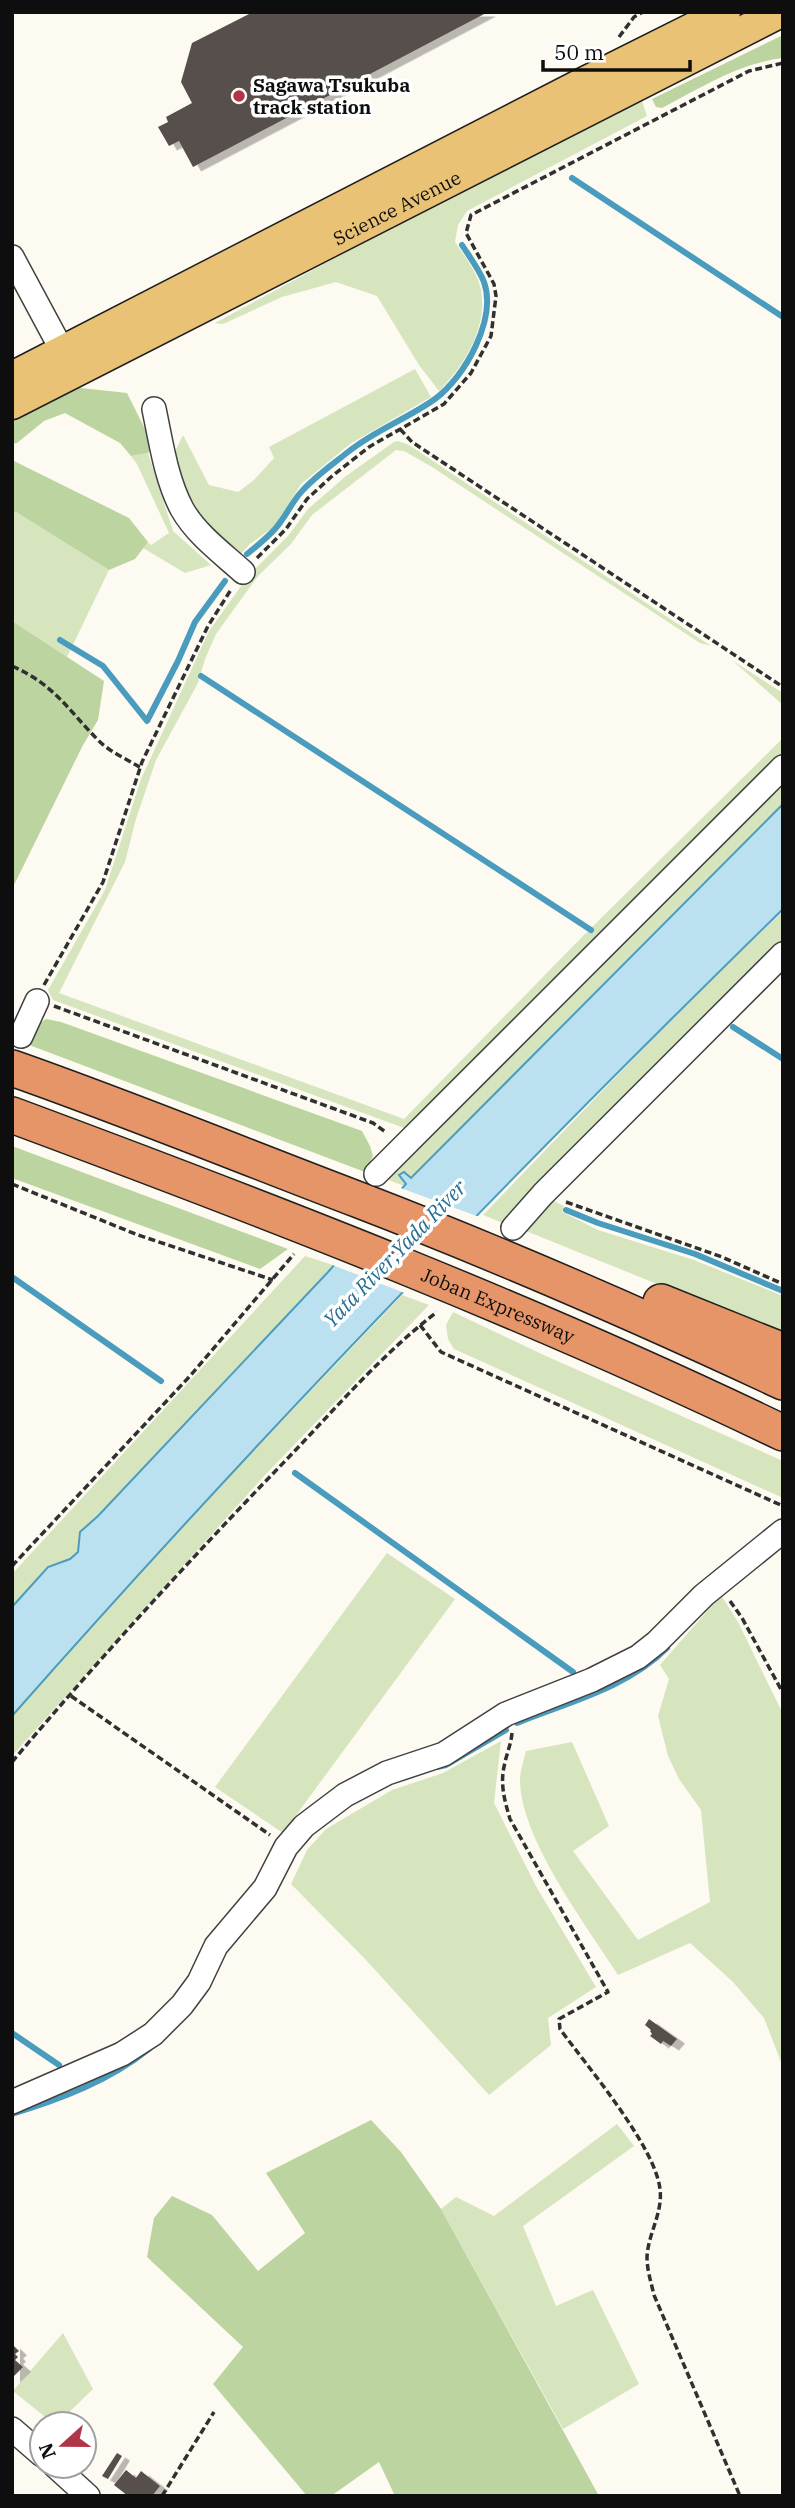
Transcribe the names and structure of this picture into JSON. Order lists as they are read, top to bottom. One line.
{"streets":{"highway":["Joban Expressway"],"main road":["Science Avenue"]},"water":["Yata River;Yada River"],"places":["Sagawa Tsukuba track station"],"scale_bar":"50 m","north":"left"}
